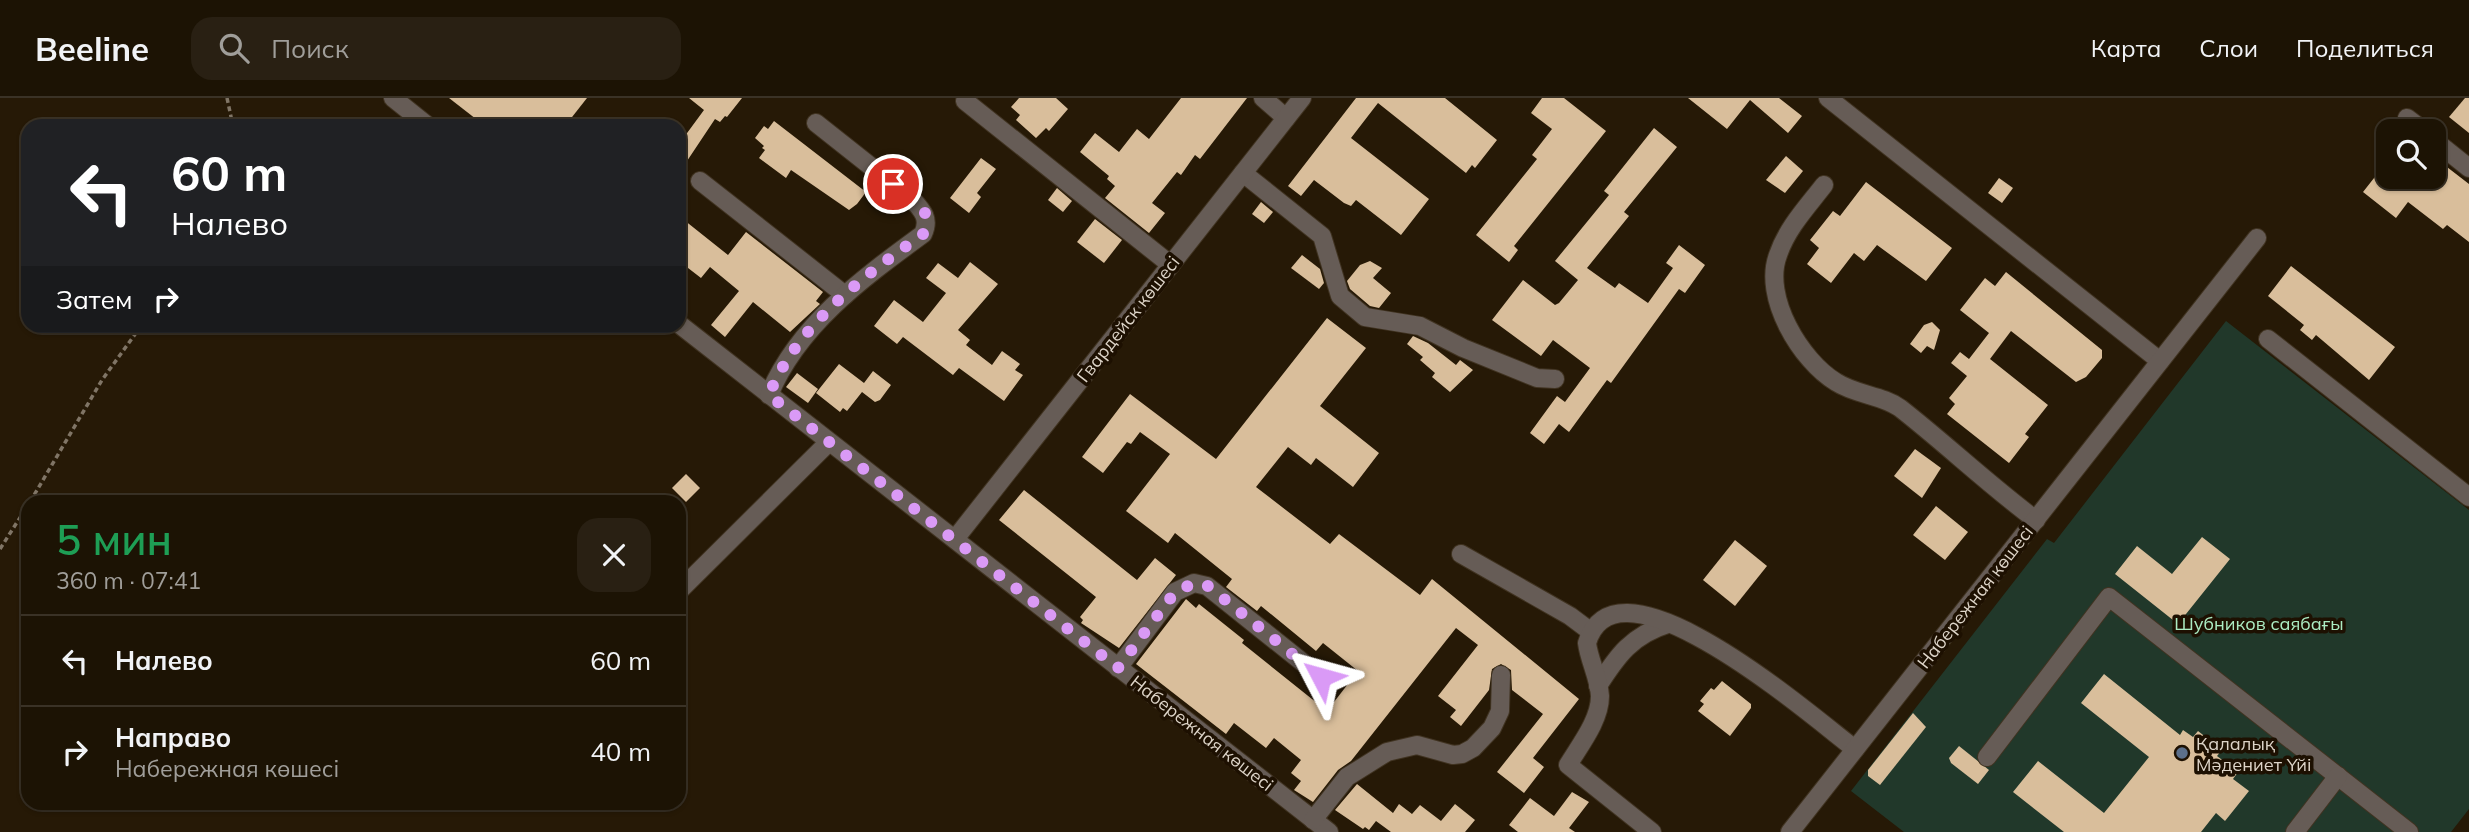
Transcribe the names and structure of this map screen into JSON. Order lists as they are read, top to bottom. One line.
{"streets":{"street":["Гвардейск көшесі","Набережная көшесі"]},"crossings":[["Гвардейск көшесі","Набережная көшесі"]],"parks":["Шубников саябағы"],"places":["Қалалық Мәдениет Үйі"],"page":{"header":"Beeline","search":"Поиск","nav":["Карта","Слои","Поделиться"],"turn":["60 m","Налево"],"then":"Затем","heading":["5 мин","360 m · 07:41"],"list":[{"name":"Налево","value":"60 m"},{"name":"Направо","note":"Набережная көшесі","value":"40 m"}]}}
